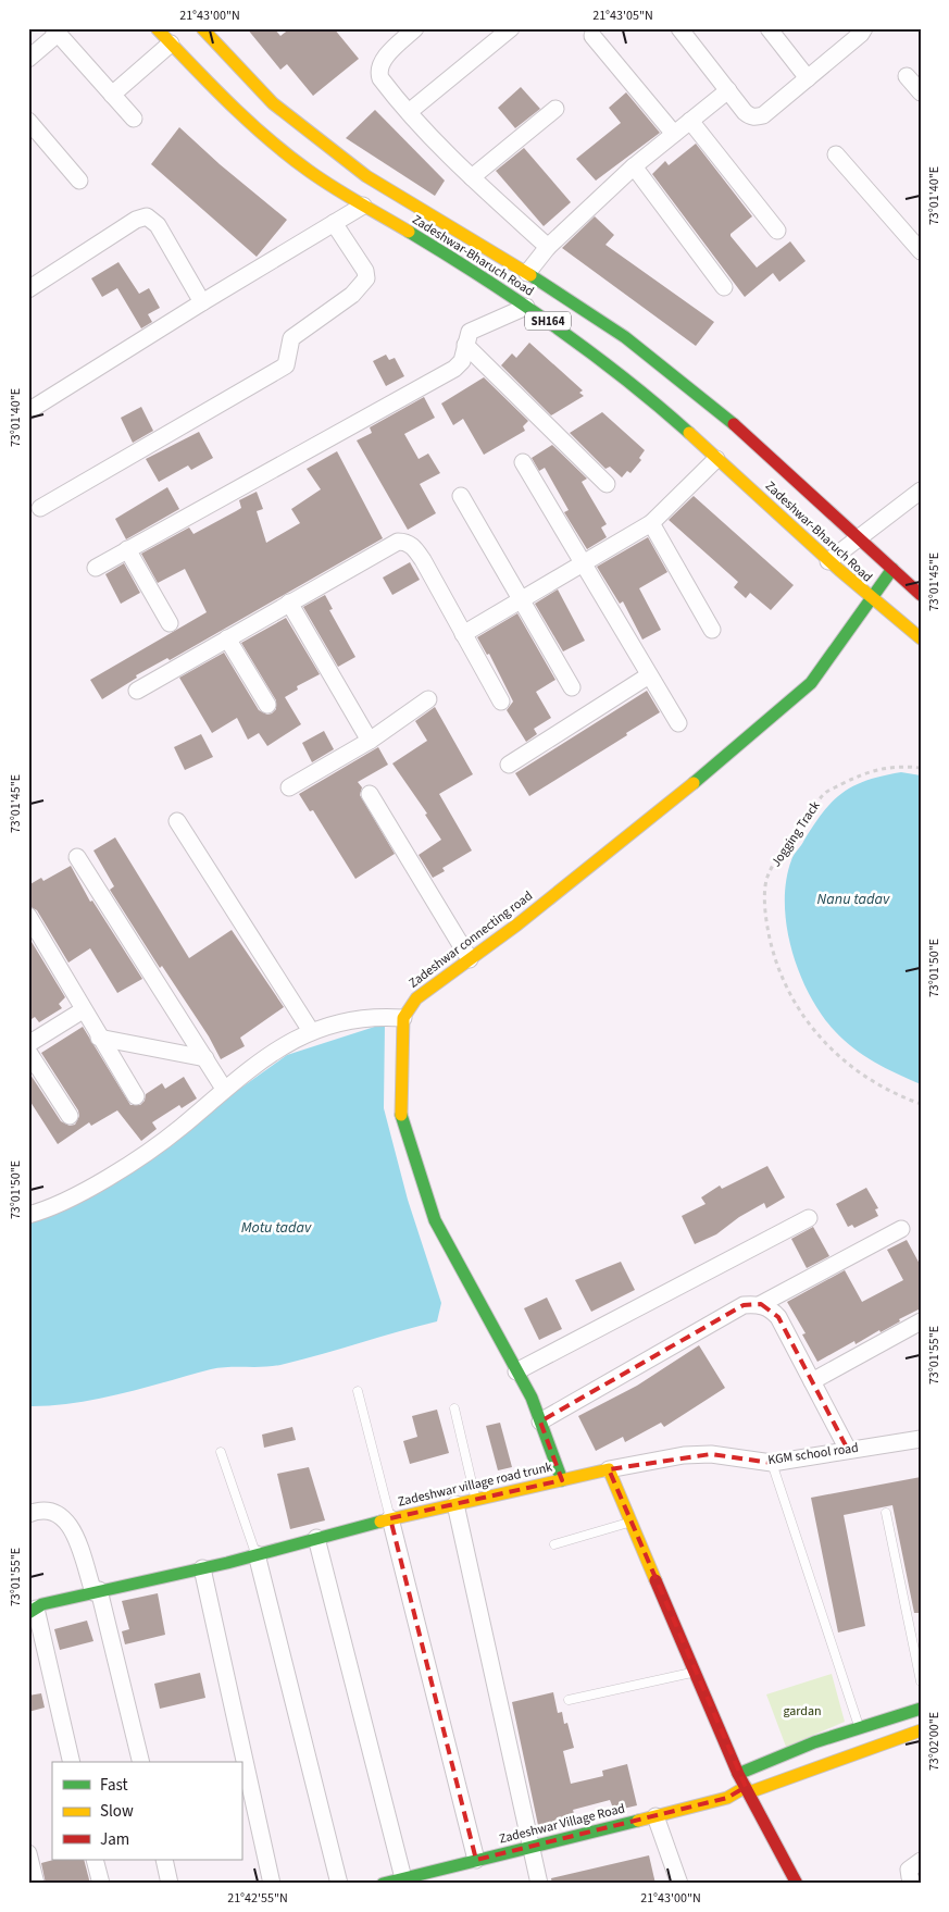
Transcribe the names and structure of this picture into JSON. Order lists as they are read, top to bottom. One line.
{"streets":{"street":["Zadeshwar-Bharuch Road","SH164","Zadeshwar connecting road","KGM school road","Zadeshwar village road trunk","Zadeshwar Village Road"],"path":["Jogging Track"]},"crossings":[["Zadeshwar-Bharuch Road","Zadeshwar connecting road"],["KGM school road","Zadeshwar village road trunk"]],"water":["Nanu tadav","Motu tadav"],"parks":["gardan"],"legend":["Fast","Slow","Jam"],"coordinates":["21°43'00\"N","21°43'05\"N","73°01'40\"E","73°01'45\"E","73°01'50\"E","73°01'55\"E","73°02'00\"E","21°42'55\"N"]}
